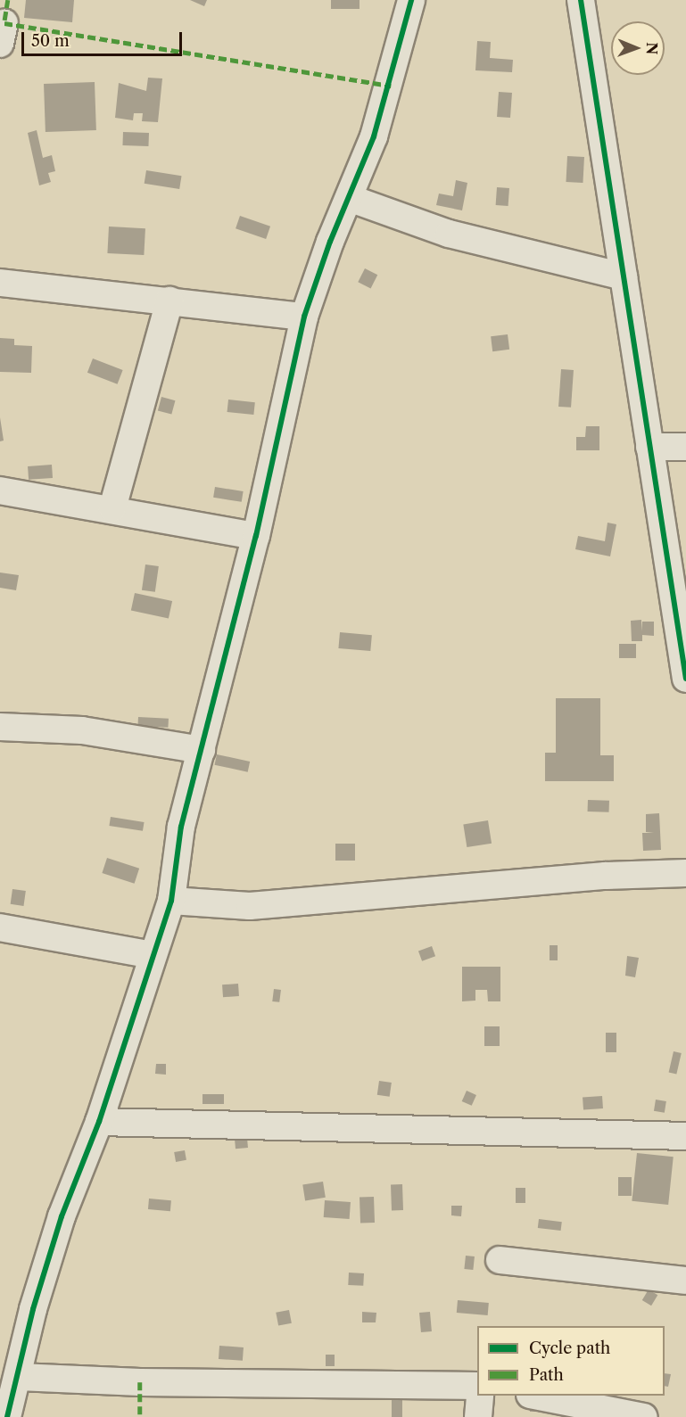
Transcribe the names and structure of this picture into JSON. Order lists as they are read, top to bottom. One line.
{"legend":["Cycle path","Path"],"scale_bar":"50 m","north":"right"}
